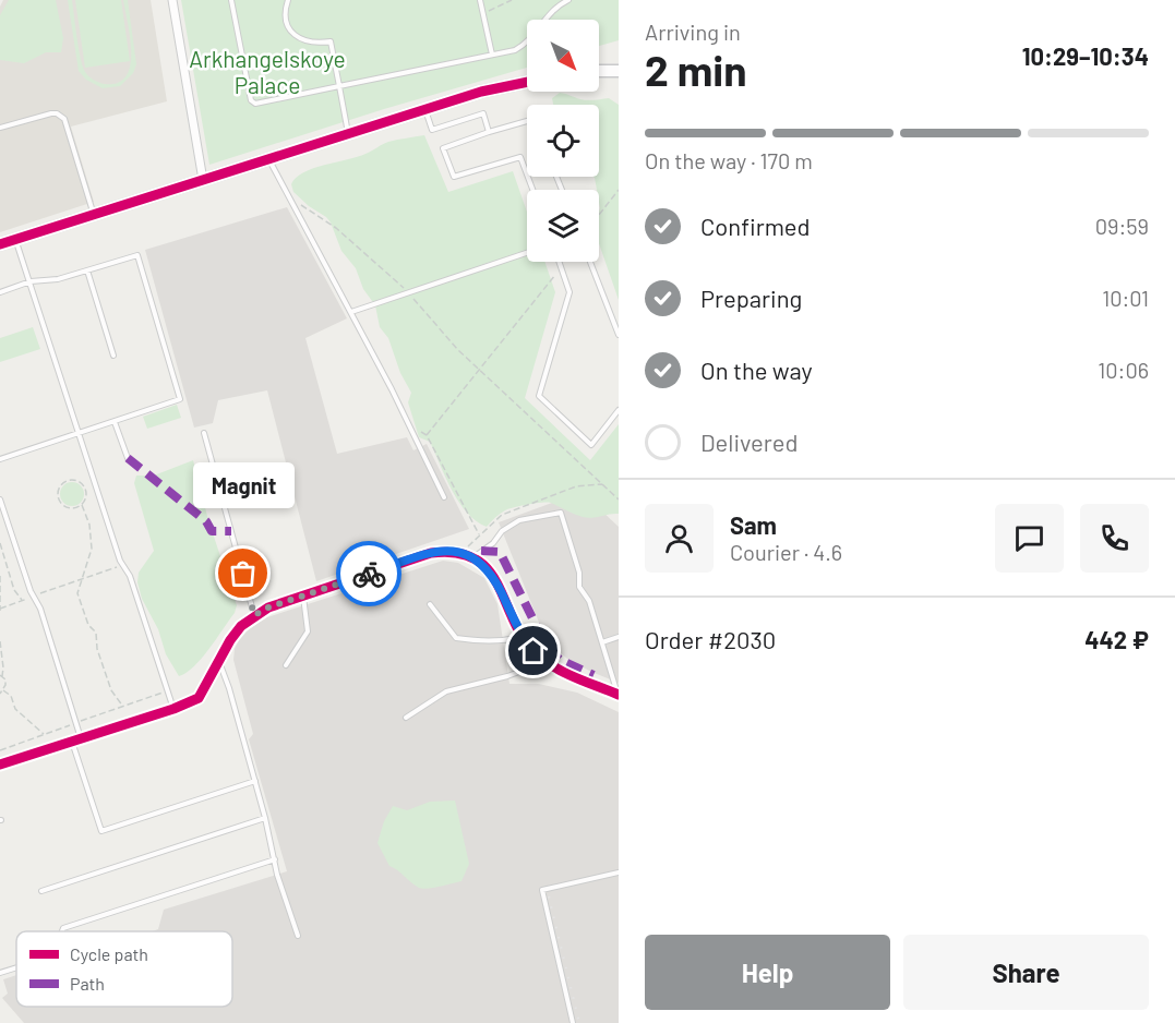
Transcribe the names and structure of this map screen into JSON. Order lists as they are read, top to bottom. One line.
{"parks":["Arkhangelskoye Palace"],"places":["Magnit"],"legend":["Cycle path","Path"],"north":"bottom right","page":{"heading":["2 min","Arriving in","10:29–10:34"],"panel":["Sam","Courier · 4.6","Order #2030","442 ₽"],"bar":"On the way · 170 m","list":[["Confirmed","09:59"],["Preparing","10:01"],["On the way","10:06"],"Delivered"],"bubble":"Magnit","buttons":["Help","Share"]}}
